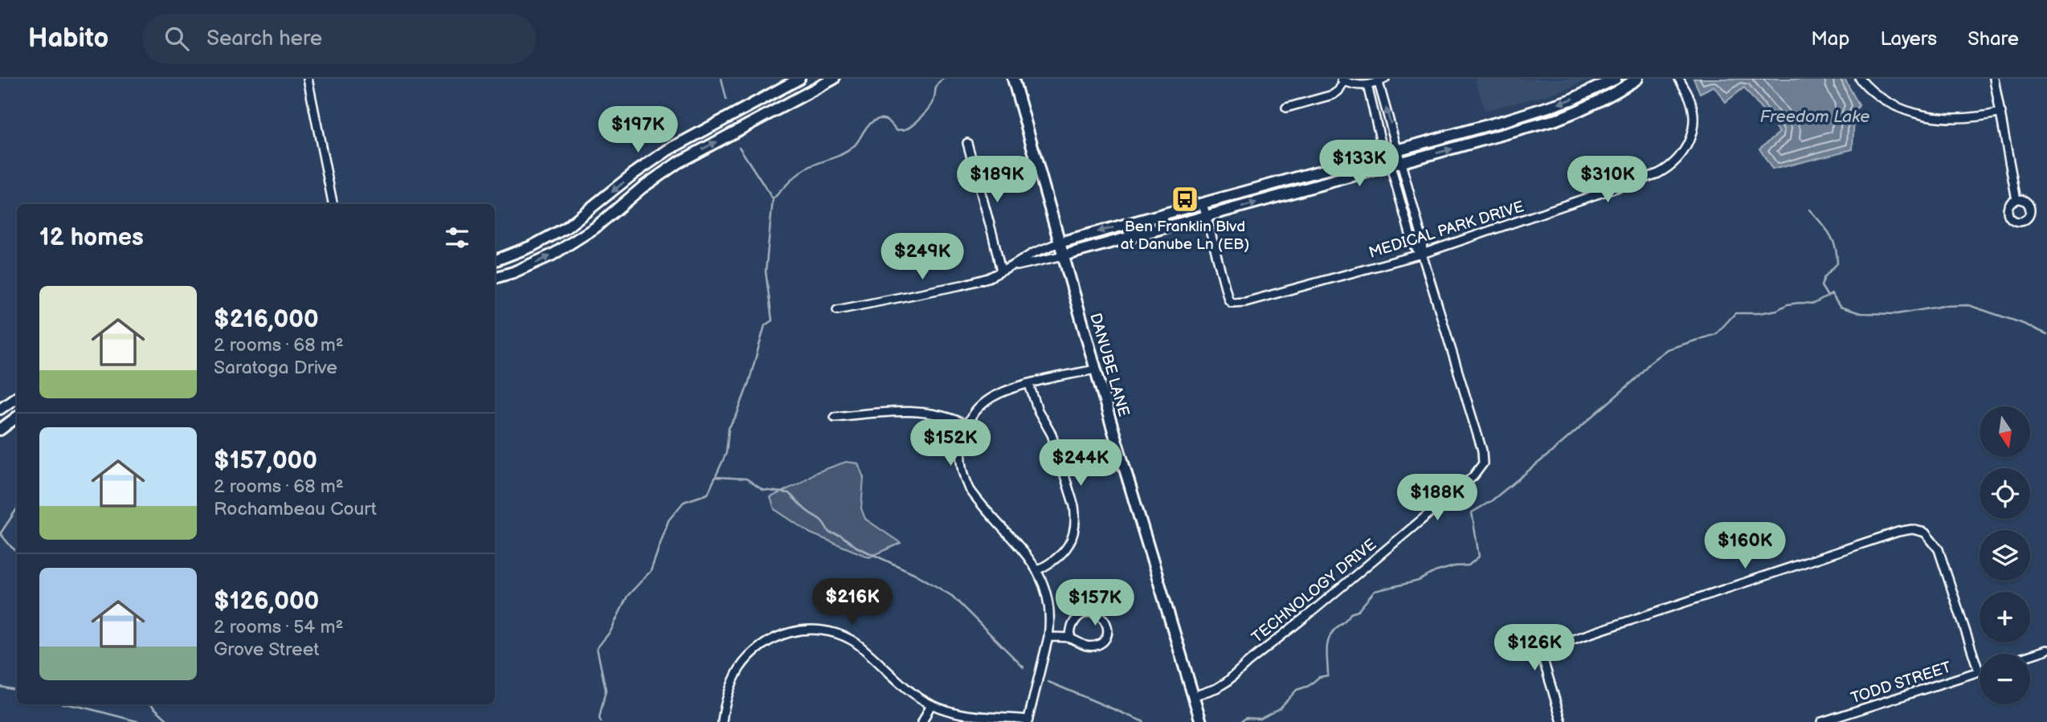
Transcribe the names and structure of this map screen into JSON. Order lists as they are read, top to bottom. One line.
{"streets":{"street":["MEDICAL PARK DRIVE","DANUBE LANE","TECHNOLOGY DRIVE","TODD STREET"]},"crossings":[["MEDICAL PARK DRIVE","TECHNOLOGY DRIVE"],["DANUBE LANE","TECHNOLOGY DRIVE"]],"water":["Freedom Lake"],"places":{"bus stop":["Ben Franklin Blvd at Danube Ln (EB)"]},"north":"bottom","page":{"header":"Habito","search":"Search here","nav":["Map","Layers","Share"],"price":["$197K","$133K","$189K","$310K","$249K","$152K","$244K","$188K","$160K","$216K","$157K","$126K"],"heading":"12 homes","list":[{"name":"$216,000","note":"2 rooms · 68 m² · Saratoga Drive"},{"name":"$157,000","note":"2 rooms · 68 m² · Rochambeau Court"},{"name":"$126,000","note":"2 rooms · 54 m² · Grove Street"}],"map_buttons":["+","−"]}}
